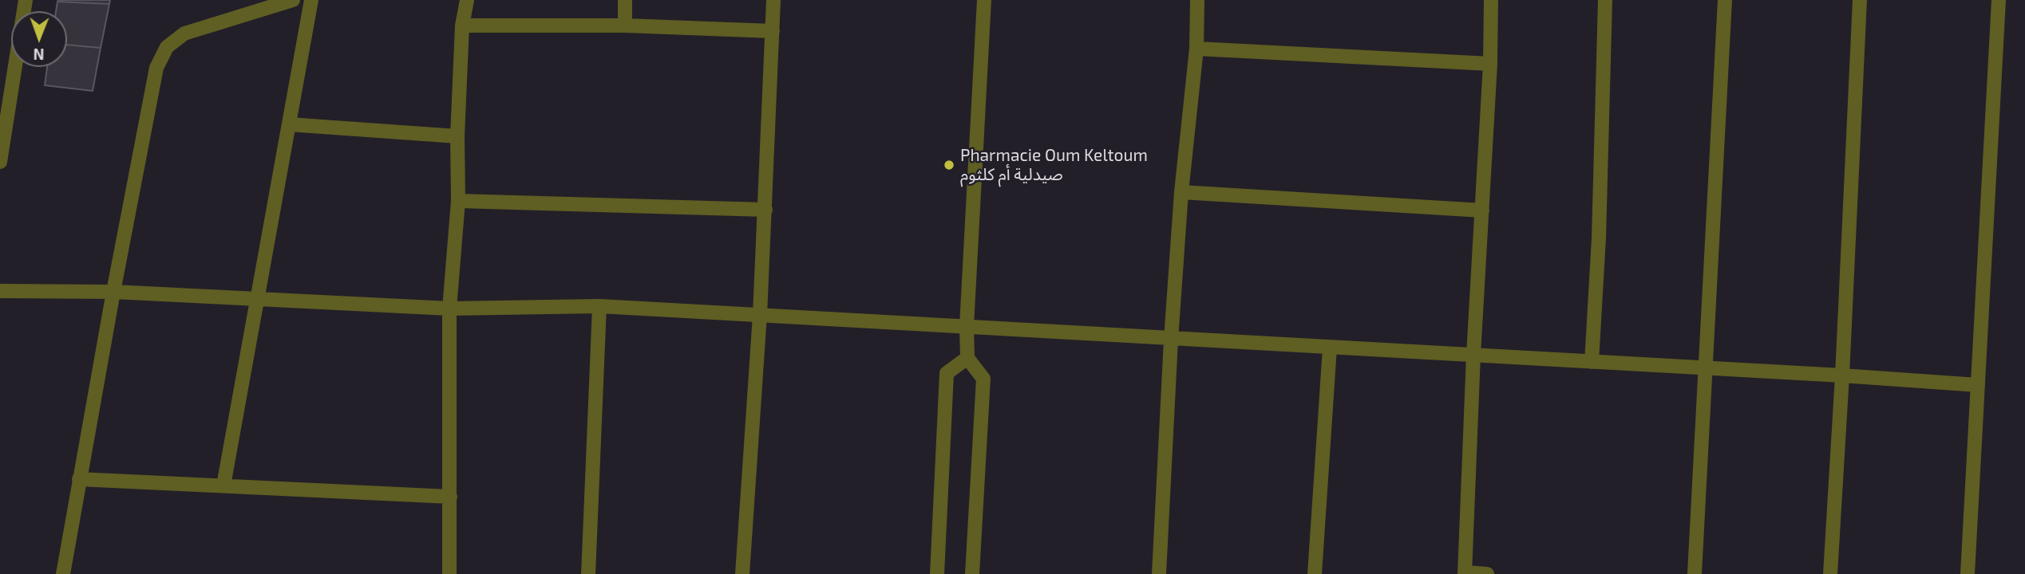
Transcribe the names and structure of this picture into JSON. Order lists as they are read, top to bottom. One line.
{"places":["Pharmacie Oum Keltoum صيدلية أم كلثوم"],"north":"bottom"}
